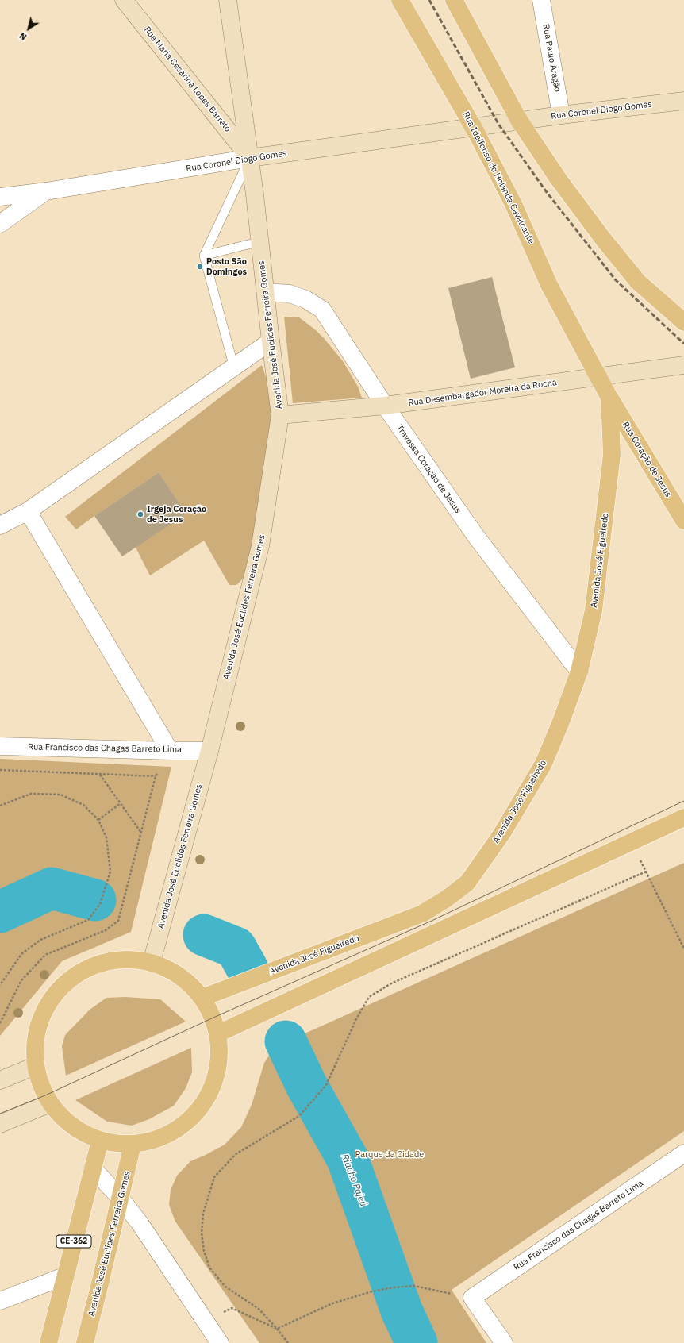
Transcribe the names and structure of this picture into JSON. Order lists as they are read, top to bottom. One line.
{"streets":{"main road":["Rua Idelfonso de Holanda Cavalcante","Avenida José Euclides Ferreira Gomes","Rua Coração de Jesus","Avenida José Figueiredo","CE-362"],"street":["Rua Paulo Aragão","Rua Maria Cesarina Lopes Barreto","Rua Coronel Diogo Gomes","Rua Desembargador Moreira da Rocha","Travessa Coração de Jesus","Rua Francisco das Chagas Barreto Lima"]},"crossings":[["Rua Paulo Aragão","Rua Coronel Diogo Gomes"],["Rua Maria Cesarina Lopes Barreto","Rua Coronel Diogo Gomes"],["Rua Maria Cesarina Lopes Barreto","Avenida José Euclides Ferreira Gomes"],["Rua Coronel Diogo Gomes","Rua Idelfonso de Holanda Cavalcante"],["Rua Coronel Diogo Gomes","Avenida José Euclides Ferreira Gomes"],["Rua Idelfonso de Holanda Cavalcante","Rua Desembargador Moreira da Rocha"],["Rua Idelfonso de Holanda Cavalcante","Avenida José Figueiredo"],["Avenida José Euclides Ferreira Gomes","Rua Desembargador Moreira da Rocha"],["Avenida José Euclides Ferreira Gomes","Travessa Coração de Jesus"],["Avenida José Euclides Ferreira Gomes","Rua Francisco das Chagas Barreto Lima"],["Rua Desembargador Moreira da Rocha","Travessa Coração de Jesus"],["Rua Desembargador Moreira da Rocha","Avenida José Figueiredo"],["Rua Coração de Jesus","Avenida José Figueiredo"],["Travessa Coração de Jesus","Avenida José Figueiredo"]],"water":["Riacho Pajeú"],"parks":["Parque da Cidade"],"places":["Posto São Domingos","Irgeja Coração de Jesus"],"north":"bottom left"}
